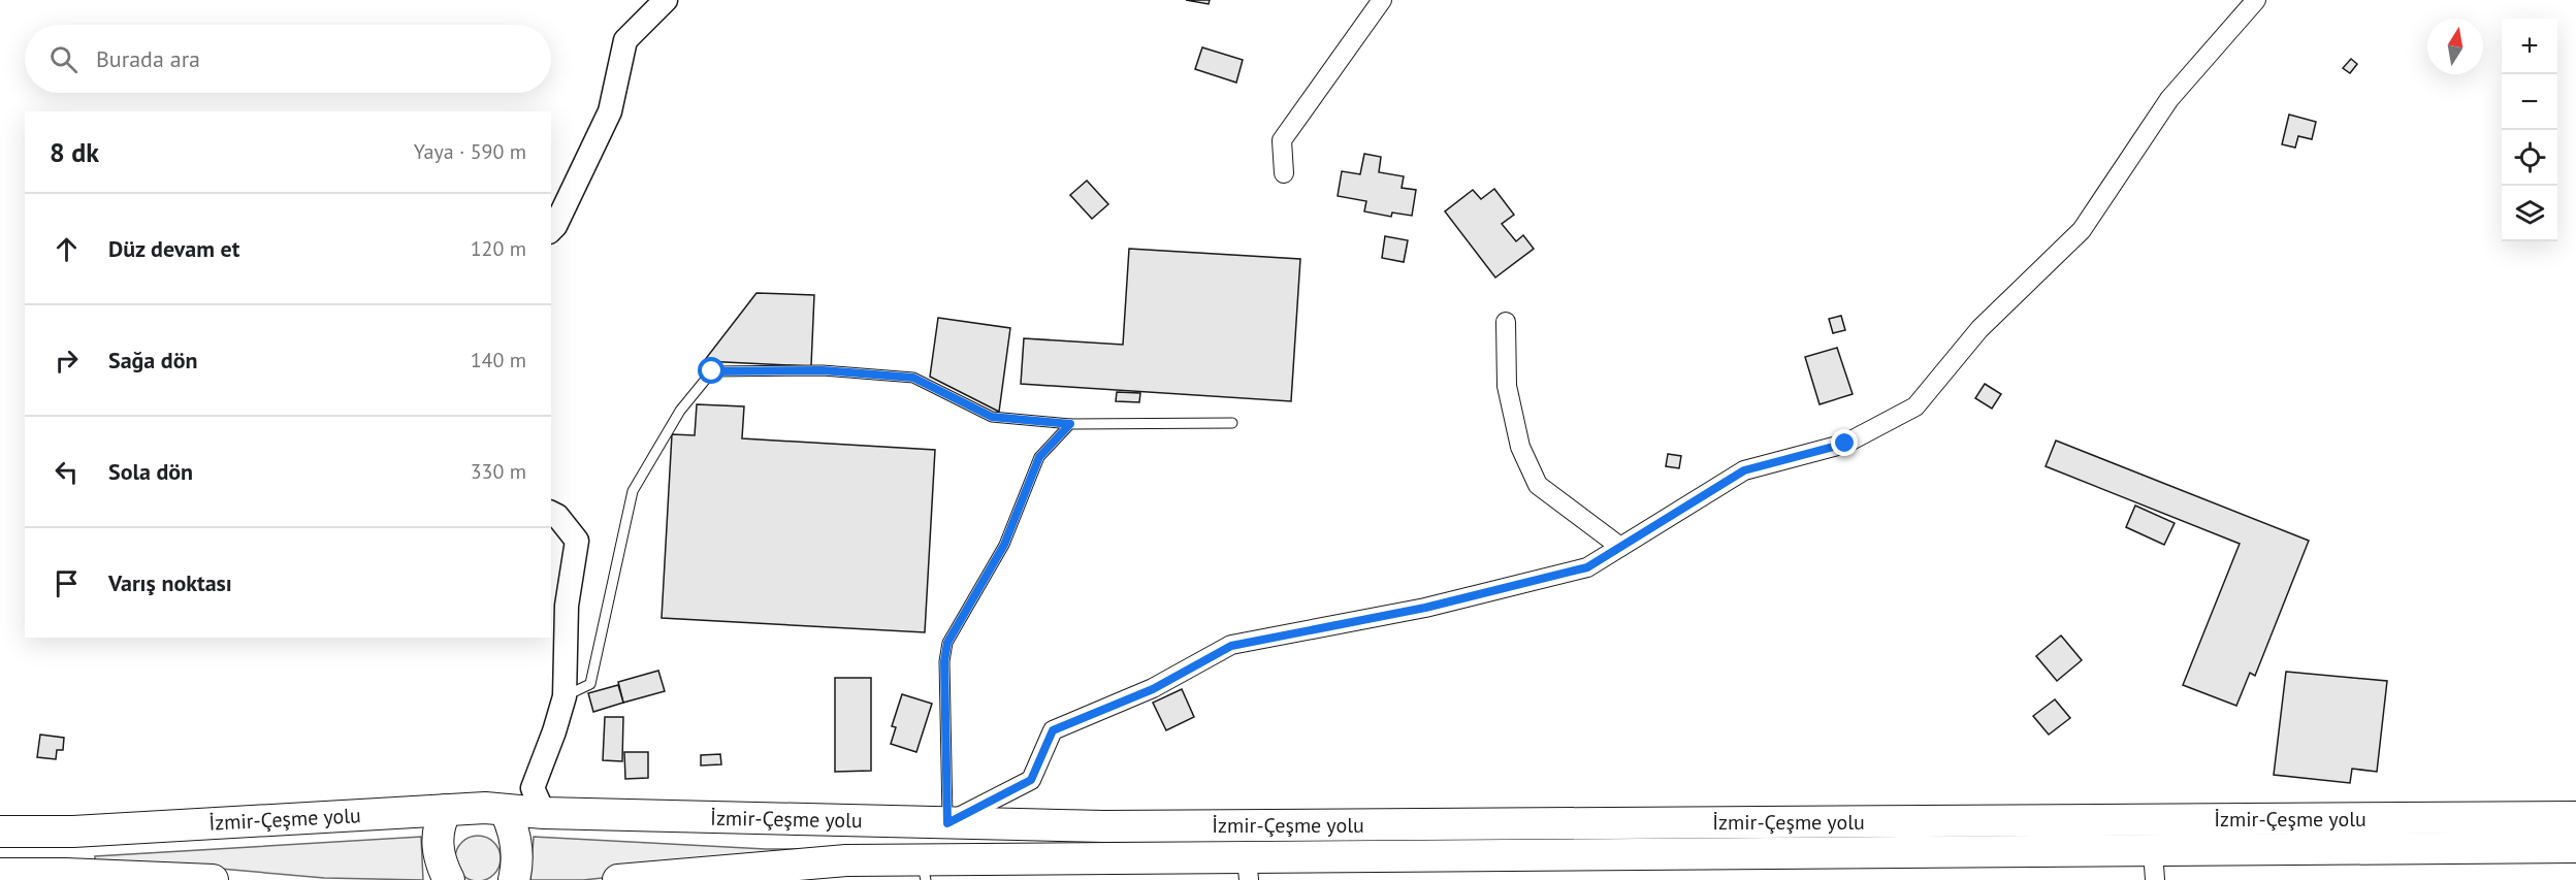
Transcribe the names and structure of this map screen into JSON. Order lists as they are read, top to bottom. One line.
{"streets":{"highway":["İzmir-Çeşme yolu"]},"north":"top","page":{"map_buttons":["+","−"],"search":"Burada ara","heading":["8 dk","Yaya · 590 m"],"list":[["Düz devam et","120 m"],["Sağa dön","140 m"],["Sola dön","330 m"],"Varış noktası"]}}
